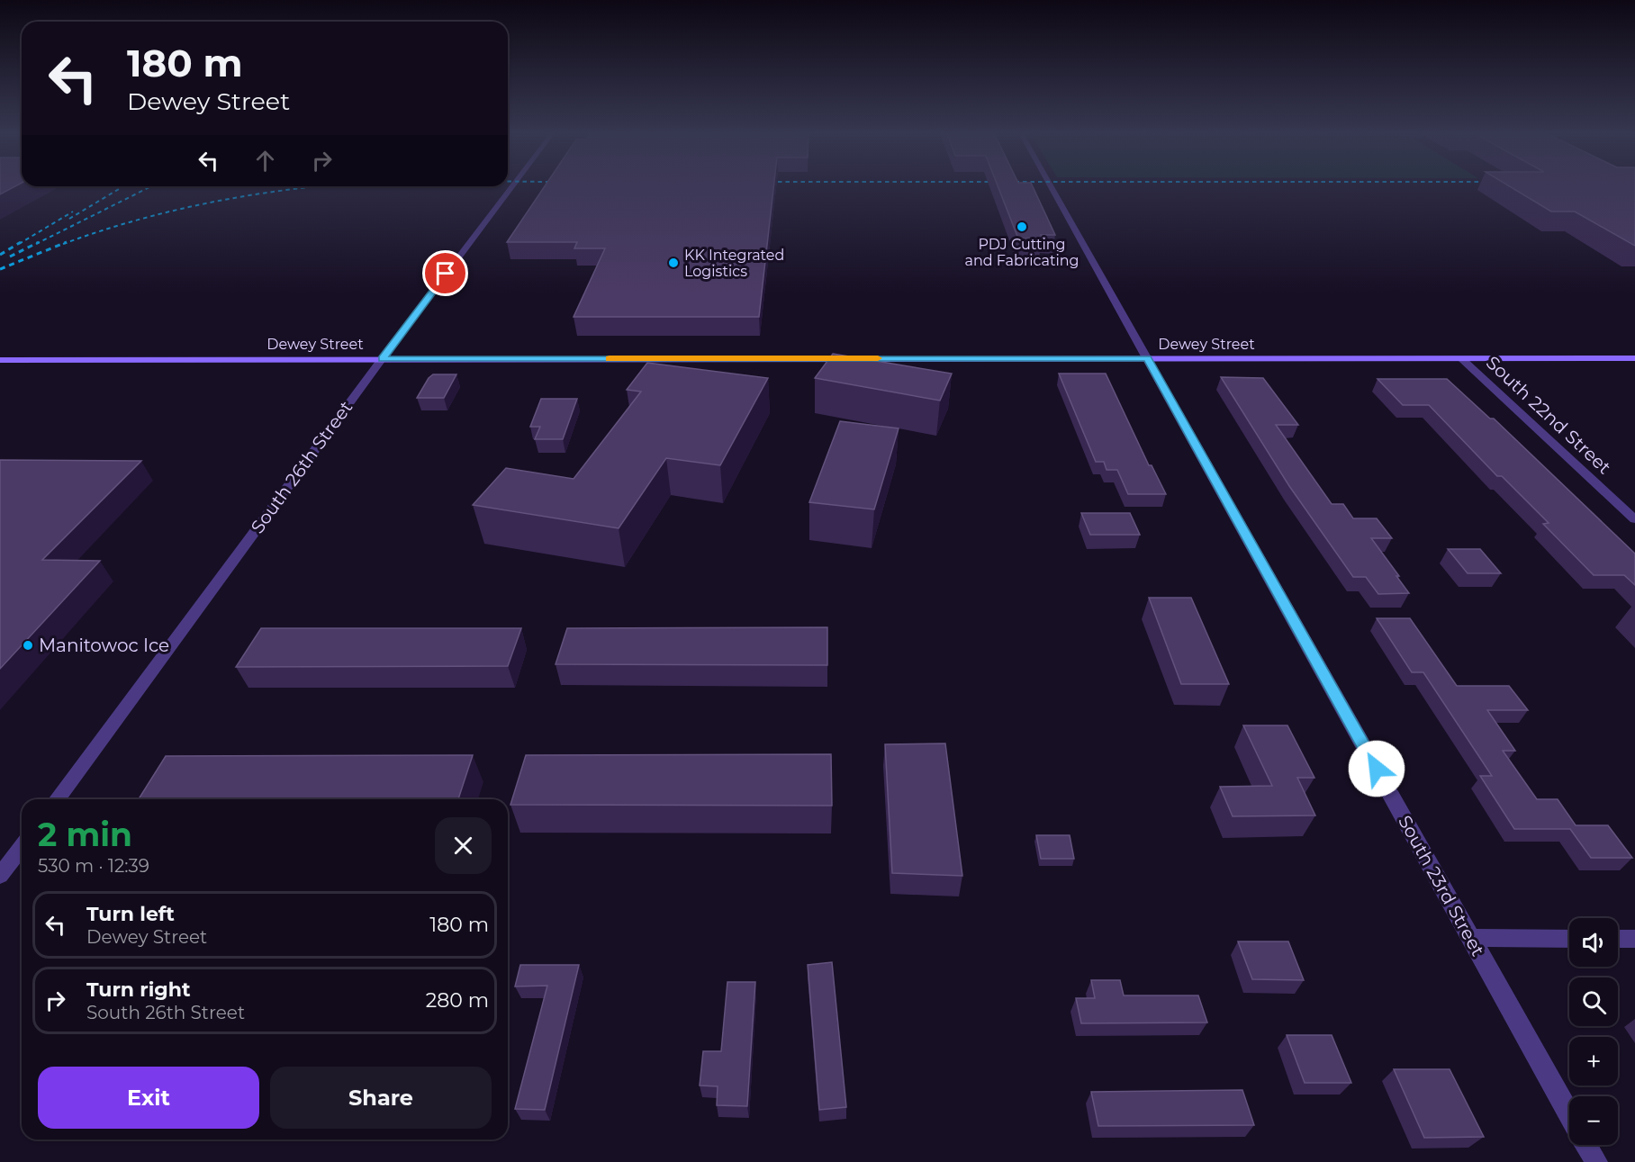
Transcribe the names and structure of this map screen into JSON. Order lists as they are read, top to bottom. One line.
{"streets":{"street":["Dewey Street","South 22nd Street","South 26th Street","South 23rd Street"]},"crossings":[["Dewey Street","South 22nd Street"],["Dewey Street","South 26th Street"],["Dewey Street","South 23rd Street"]],"places":["PDJ Cutting and Fabricating","KK Integrated Logistics","Manitowoc Ice"],"page":{"turn":["180 m","Dewey Street"],"heading":["2 min","530 m · 12:39"],"list":[{"name":"Turn left","note":"Dewey Street","value":"180 m"},{"name":"Turn right","note":"South 26th Street","value":"280 m"}],"map_buttons":["+","−"],"buttons":["Exit","Share"]}}
